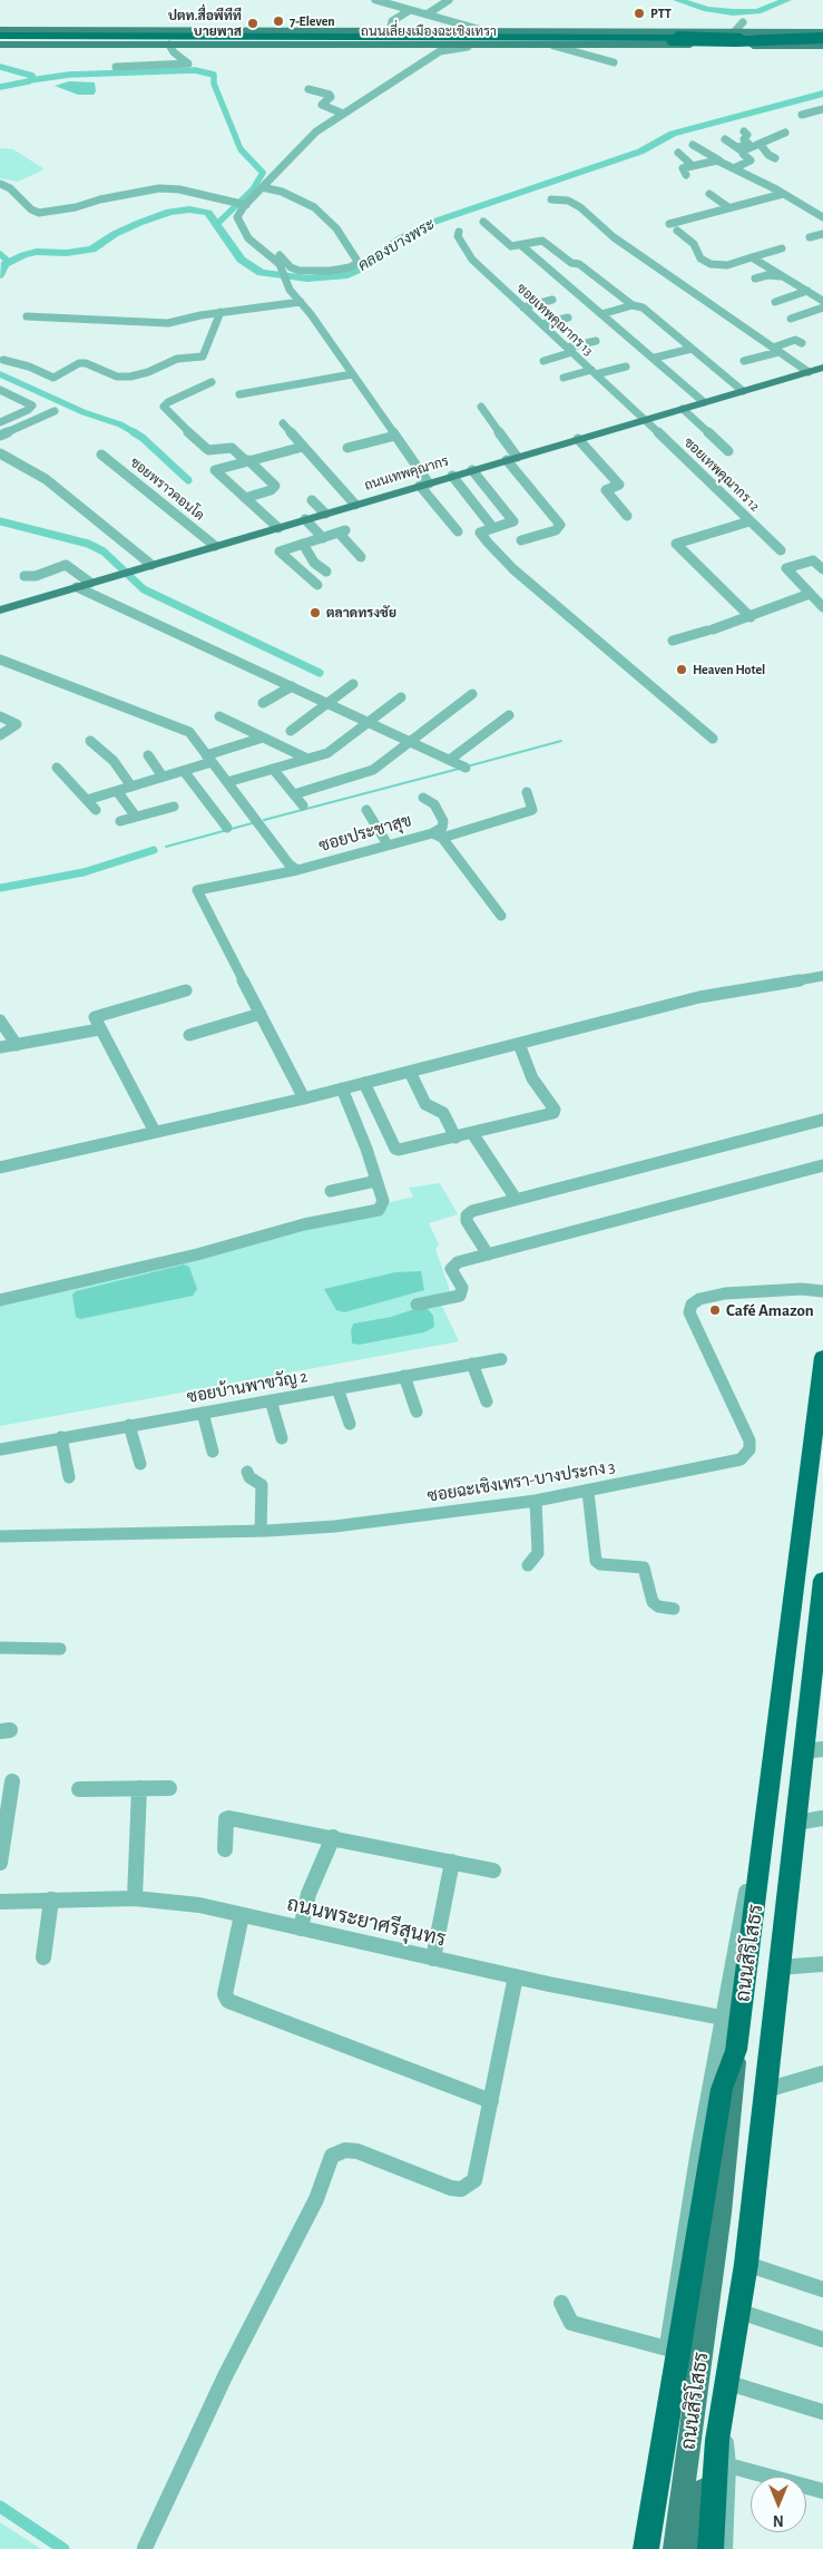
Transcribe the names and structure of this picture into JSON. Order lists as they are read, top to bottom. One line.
{"streets":{"highway":["ถนนเลี่ยงเมืองฉะเชิงเทรา","ถนนสิริโสธร"],"main road":["ถนนเทพคุณากร"],"street":["ซอยเทพคุณากร 13","ซอยเทพคุณากร 12","ซอยพราวคอนโด","ซอยประชาสุข","ซอยบ้านพาขวัญ 2","ซอยฉะเชิงเทรา-บางประกง 3","ถนนพระยาศรีสุนทร"]},"crossings":[["ซอยเทพคุณากร 13","ถนนเทพคุณากร"],["ซอยเทพคุณากร 13","ซอยเทพคุณากร 12"],["ถนนเทพคุณากร","ซอยเทพคุณากร 12"],["ถนนเทพคุณากร","ซอยพราวคอนโด"]],"water":["คลองบางพระ"],"places":["PTT","7-Eleven","ปตท.สื่อพีทีที บายพาส","ตลาดทรงชัย","Heaven Hotel","Café Amazon"],"north":"bottom"}
